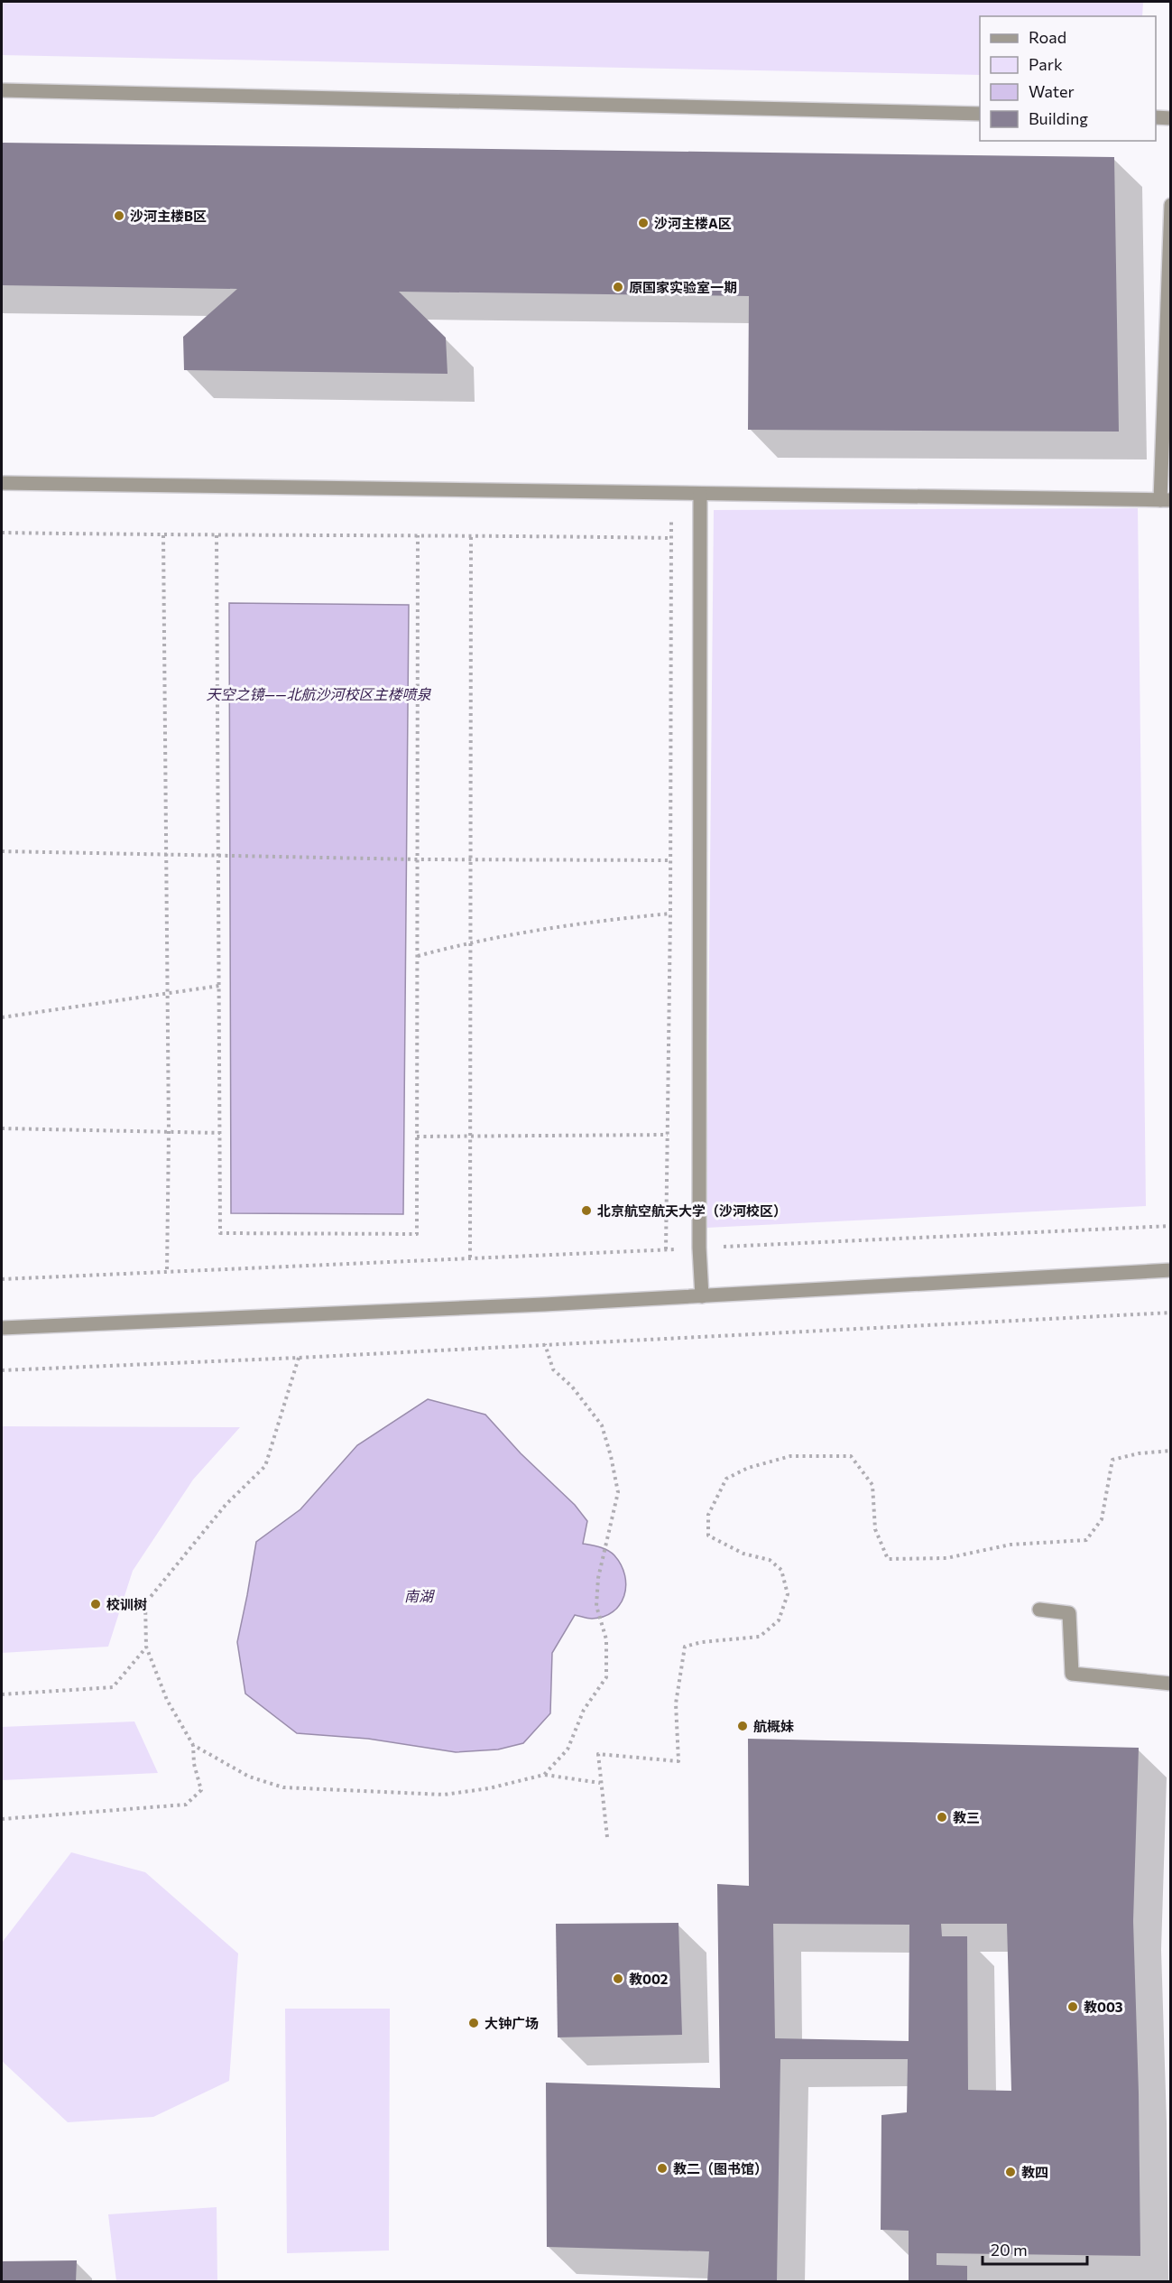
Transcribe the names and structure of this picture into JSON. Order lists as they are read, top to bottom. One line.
{"water":["天空之镜——北航沙河校区主楼喷泉","南湖"],"places":["沙河主楼B区","沙河主楼A区","原国家实验室一期","北京航空航天大学（沙河校区）","校训树","航概妹","教三","教002","教003","大钟广场","教二（图书馆）","教四"],"legend":["Road","Park","Water","Building"],"scale_bar":"20 m"}
